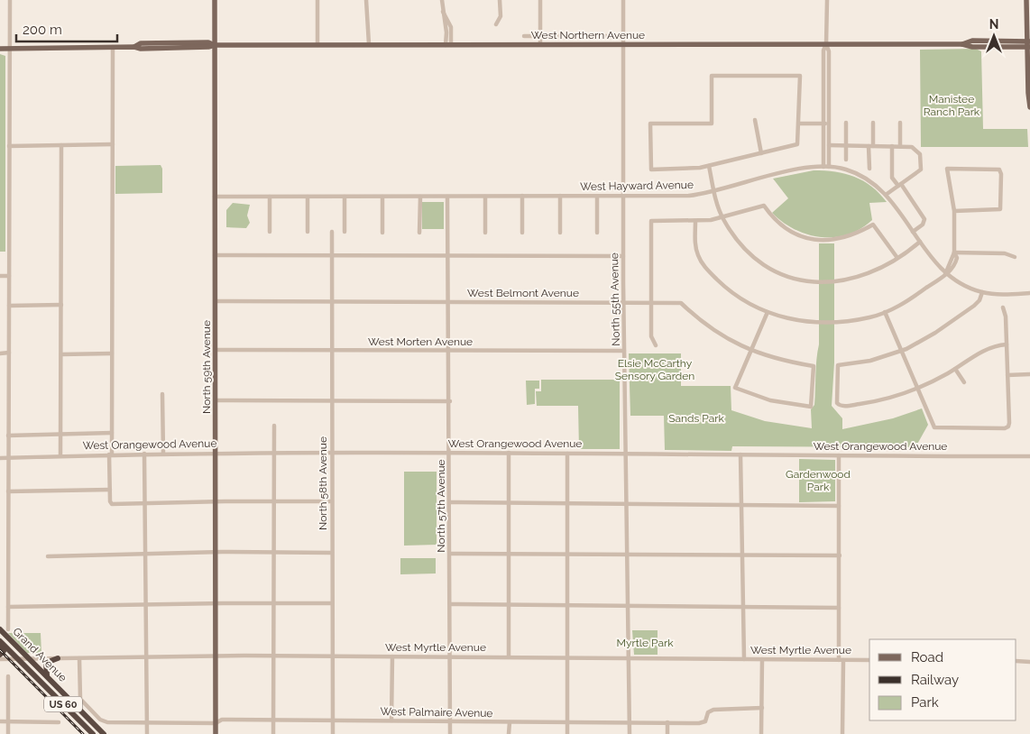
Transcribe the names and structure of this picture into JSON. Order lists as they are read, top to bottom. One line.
{"streets":{"highway":["Grand Avenue","US 60"],"main road":["West Northern Avenue","North 59th Avenue"],"street":["West Hayward Avenue","West Belmont Avenue","North 55th Avenue","West Morten Avenue","West Orangewood Avenue","North 58th Avenue","North 57th Avenue","West Myrtle Avenue","West Palmaire Avenue"]},"crossings":[["West Northern Avenue","North 55th Avenue"],["West Northern Avenue","North 59th Avenue"],["West Hayward Avenue","North 55th Avenue"],["West Hayward Avenue","North 59th Avenue"],["West Hayward Avenue","North 57th Avenue"],["West Belmont Avenue","North 55th Avenue"],["West Belmont Avenue","North 59th Avenue"],["West Belmont Avenue","North 58th Avenue"],["West Belmont Avenue","North 57th Avenue"],["North 55th Avenue","West Morten Avenue"],["North 55th Avenue","West Orangewood Avenue"],["North 55th Avenue","West Myrtle Avenue"],["North 55th Avenue","West Palmaire Avenue"],["West Morten Avenue","North 59th Avenue"],["West Morten Avenue","North 58th Avenue"],["West Morten Avenue","North 57th Avenue"],["North 59th Avenue","West Orangewood Avenue"],["North 59th Avenue","West Myrtle Avenue"],["North 59th Avenue","West Palmaire Avenue"],["West Orangewood Avenue","North 58th Avenue"],["West Orangewood Avenue","North 57th Avenue"],["North 58th Avenue","West Myrtle Avenue"],["North 58th Avenue","West Palmaire Avenue"],["North 57th Avenue","West Myrtle Avenue"],["North 57th Avenue","West Palmaire Avenue"],["West Myrtle Avenue","Grand Avenue"],["West Myrtle Avenue","West Palmaire Avenue"]],"parks":["Manistee Ranch Park","Elsie McCarthy Sensory Garden","Sands Park","Gardenwood Park","Myrtle Park"],"legend":["Road","Railway","Park"],"scale_bar":"200 m","north":"top"}
